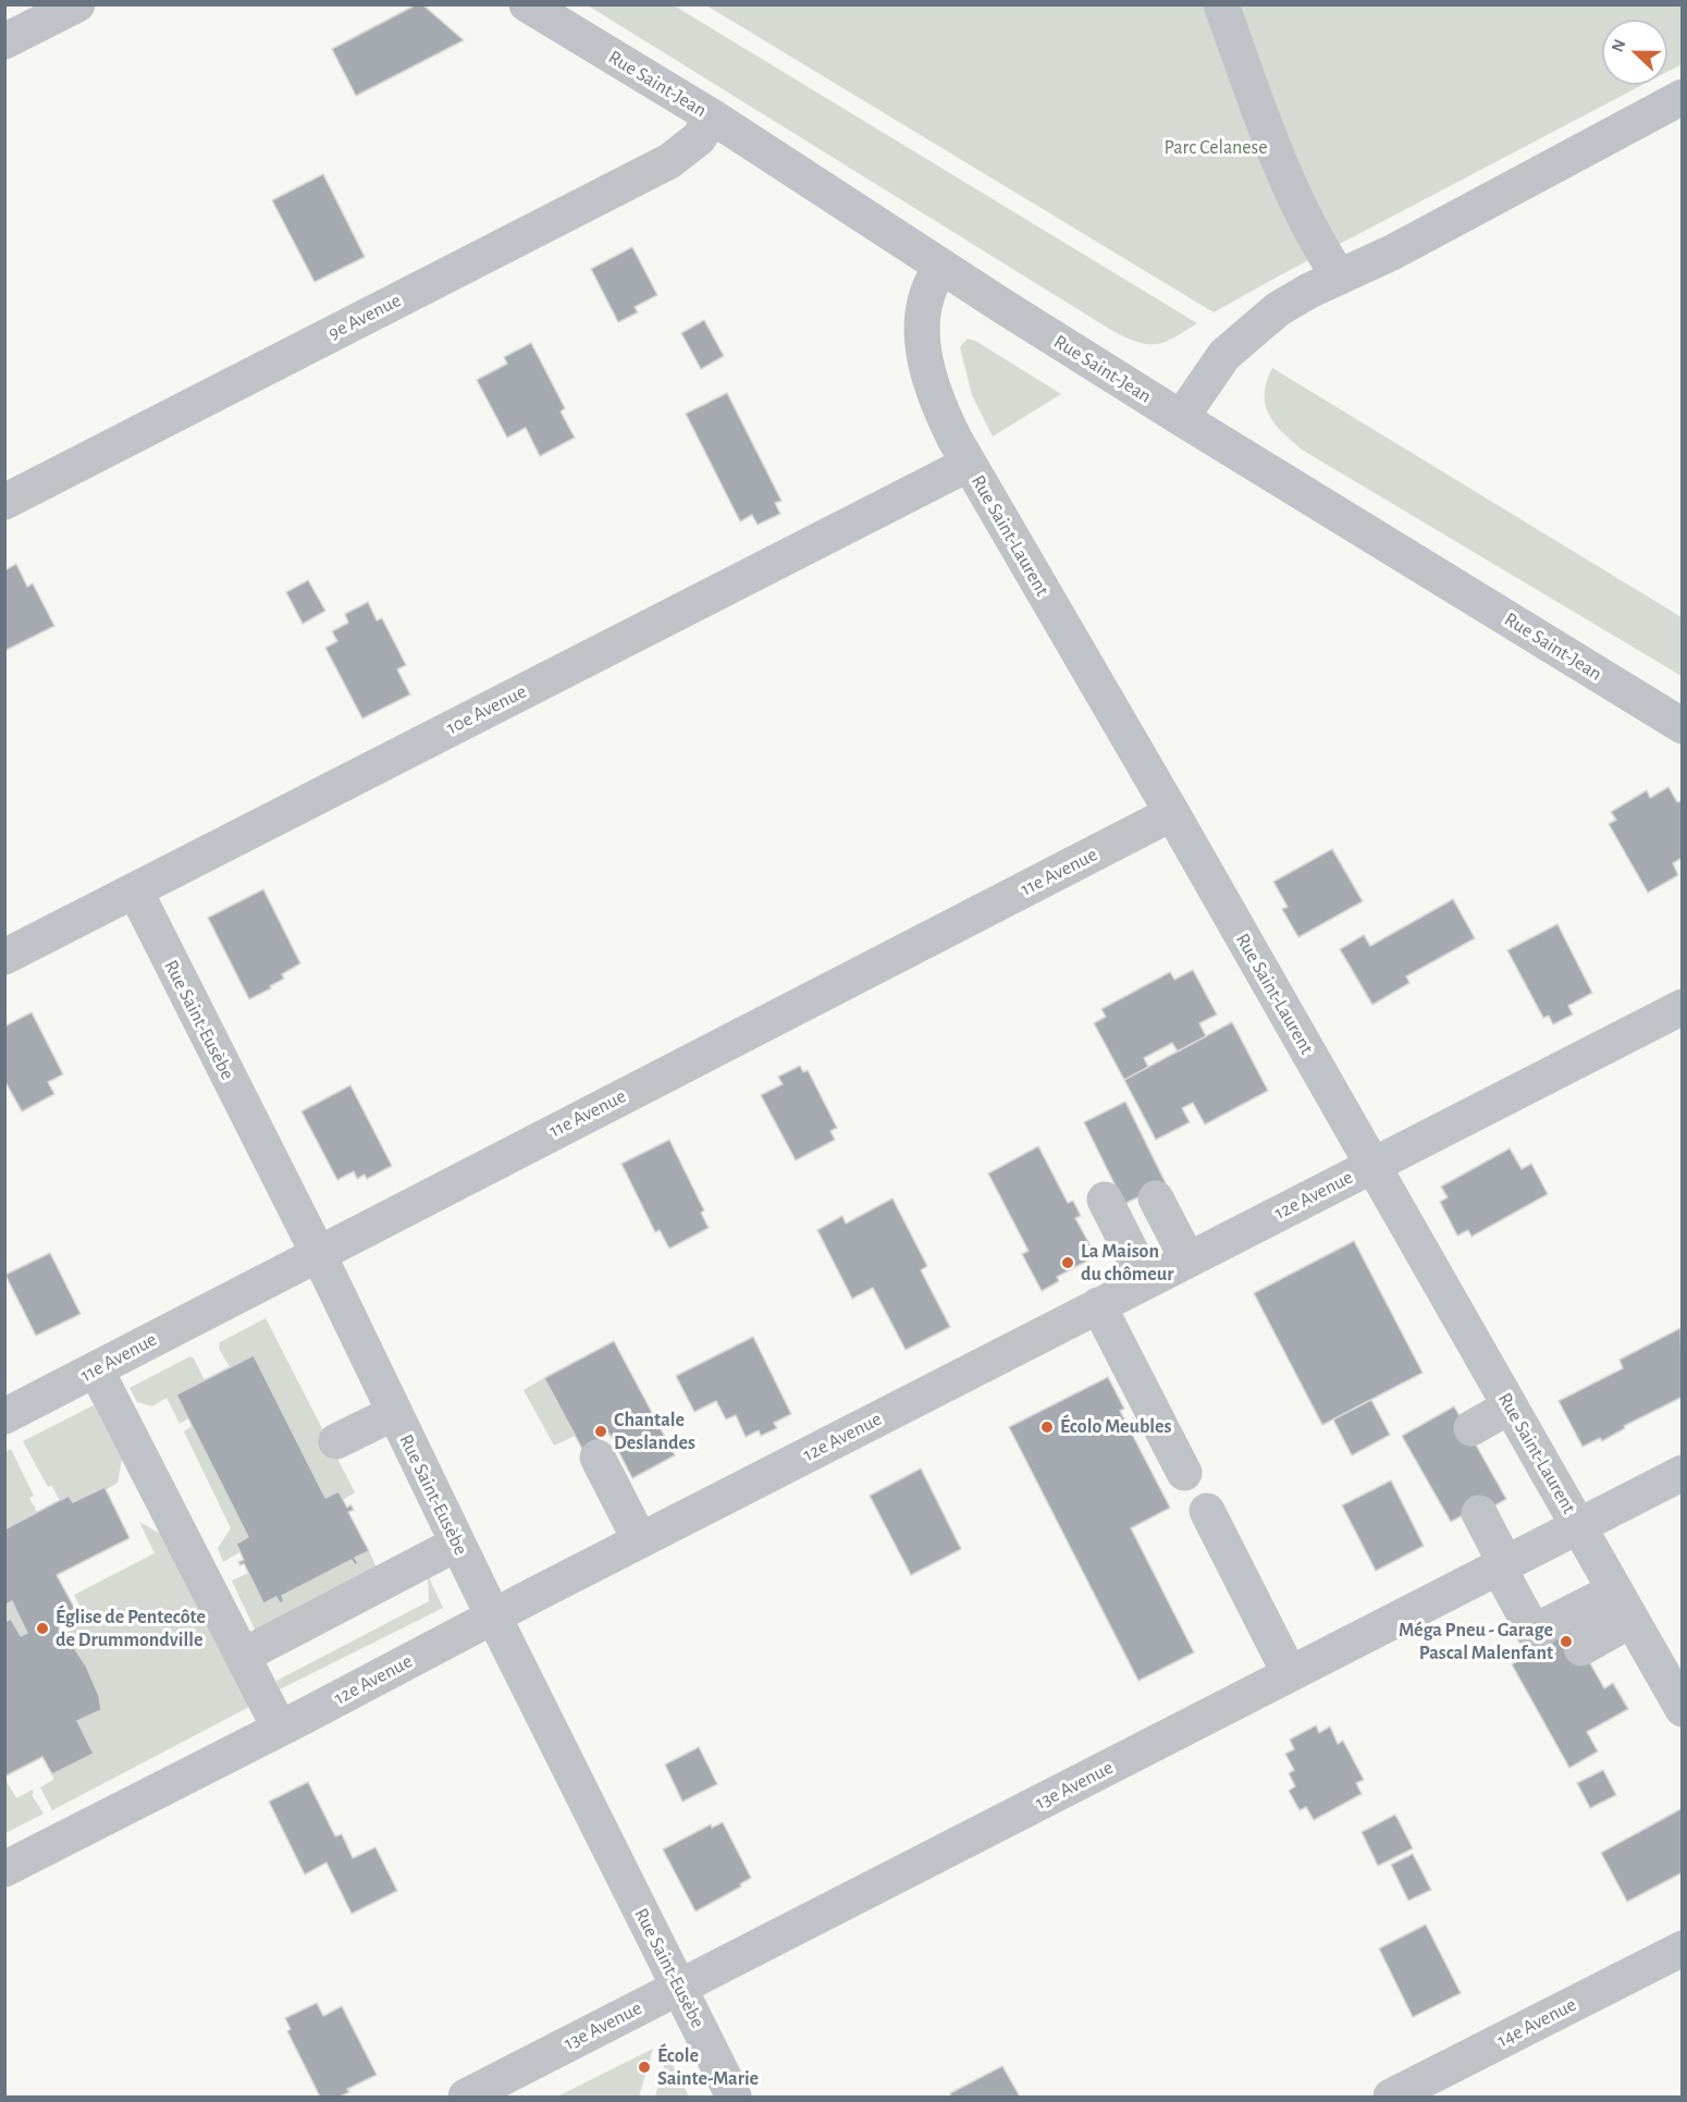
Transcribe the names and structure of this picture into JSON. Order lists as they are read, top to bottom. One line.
{"streets":{"street":["Rue Saint-Jean","9e Avenue","Rue Saint-Laurent","10e Avenue","11e Avenue","Rue Saint-Eusèbe","12e Avenue","13e Avenue","14e Avenue"]},"crossings":[["Rue Saint-Jean","9e Avenue"],["Rue Saint-Jean","Rue Saint-Laurent"],["Rue Saint-Laurent","10e Avenue"],["Rue Saint-Laurent","11e Avenue"],["Rue Saint-Laurent","12e Avenue"],["Rue Saint-Laurent","13e Avenue"],["10e Avenue","Rue Saint-Eusèbe"],["11e Avenue","Rue Saint-Eusèbe"],["Rue Saint-Eusèbe","12e Avenue"],["Rue Saint-Eusèbe","13e Avenue"]],"parks":["Parc Celanese"],"places":["La Maison du chômeur","Écolo Meubles","Chantale Deslandes","Église de Pentecôte de Drummondville","Méga Pneu - Garage Pascal Malenfant","École Sainte-Marie"],"north":"left"}
